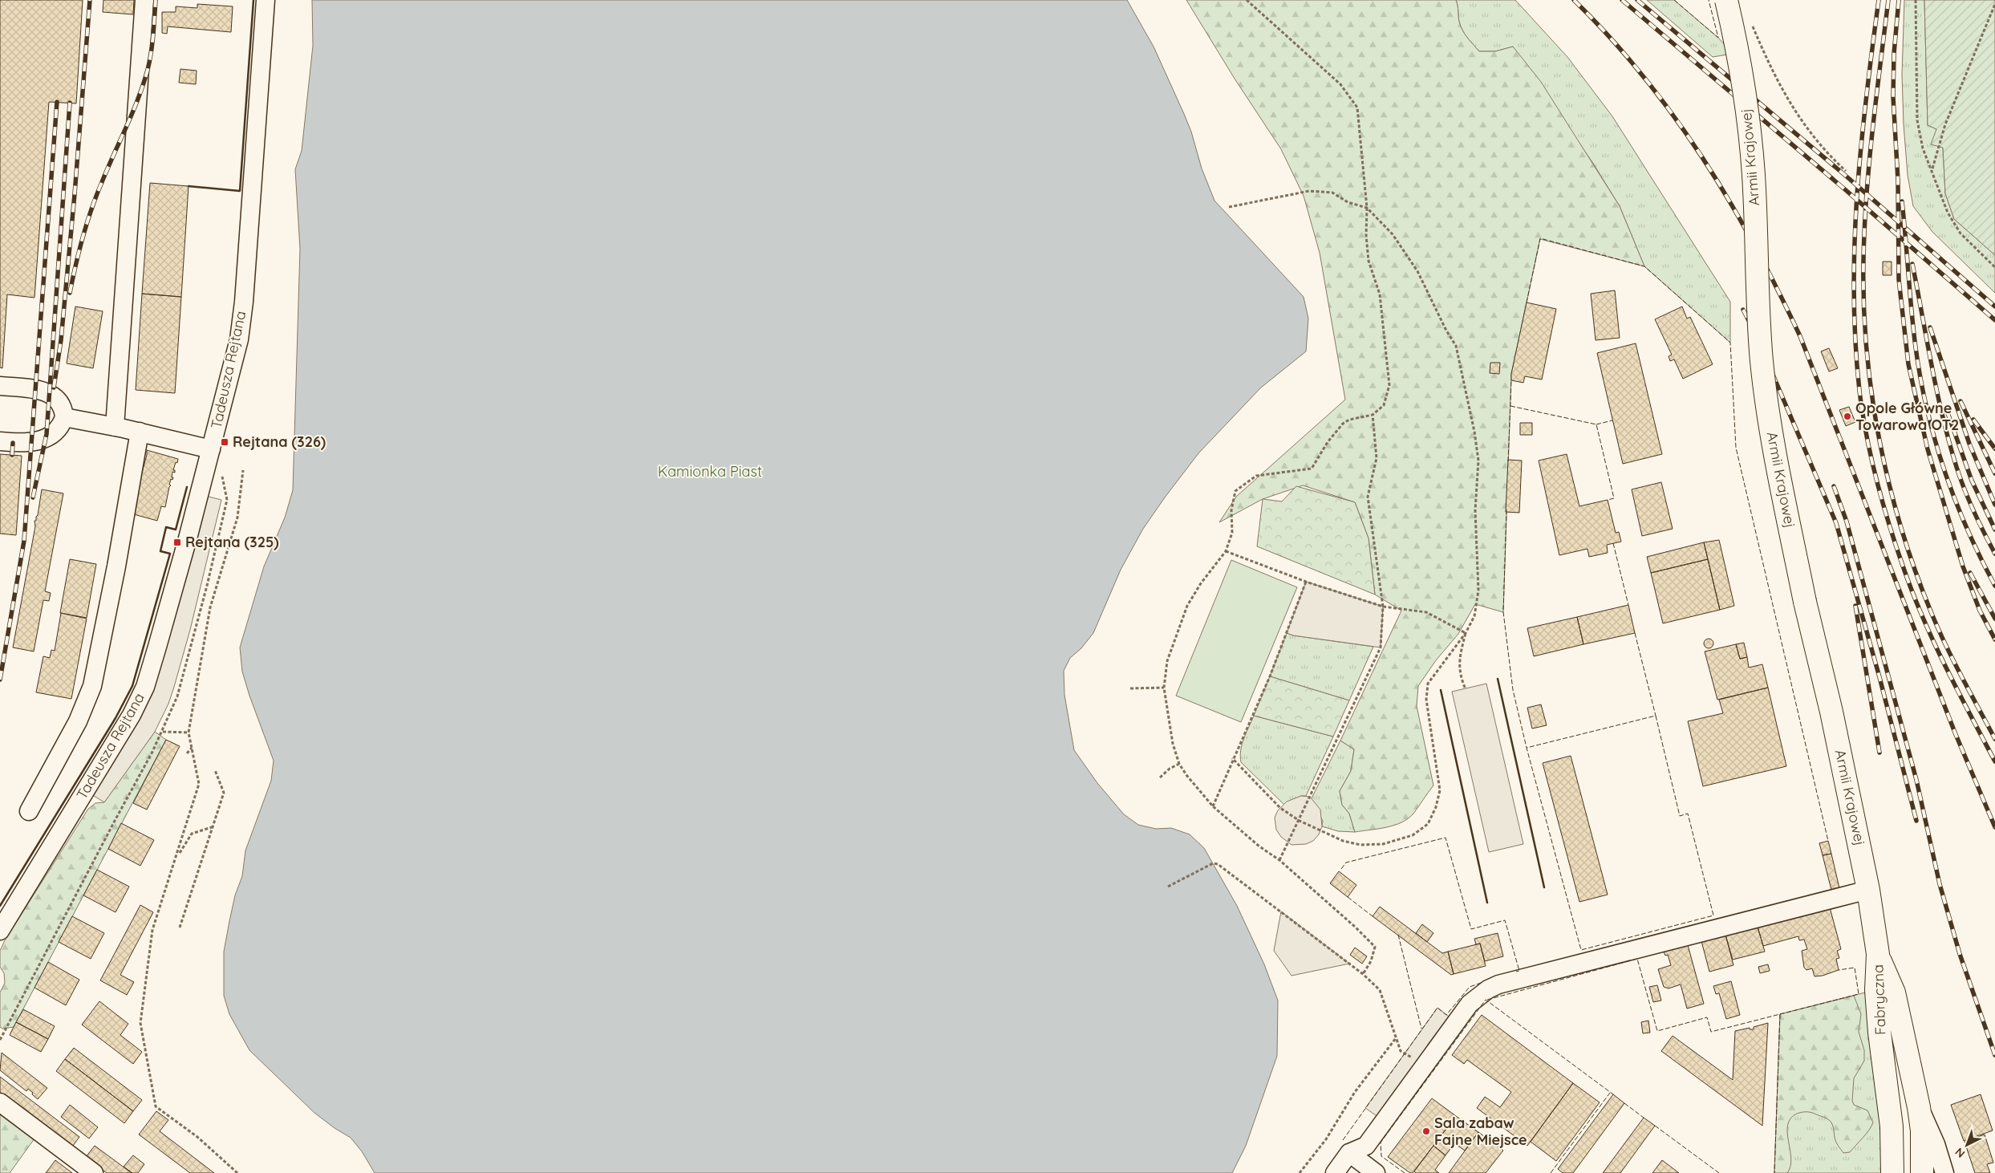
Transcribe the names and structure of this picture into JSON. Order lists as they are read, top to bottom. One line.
{"streets":{"main road":["Armii Krajowej","Fabryczna"],"street":["Tadeusza Rejtana"]},"crossings":[["Armii Krajowej","Fabryczna"]],"parks":["Kamionka Piast"],"places":{"other":["Opole Główne Towarowa OT2","Sala zabaw Fajne Miejsce"],"transit":["Rejtana (326)","Rejtana (325)"]},"north":"bottom left"}
